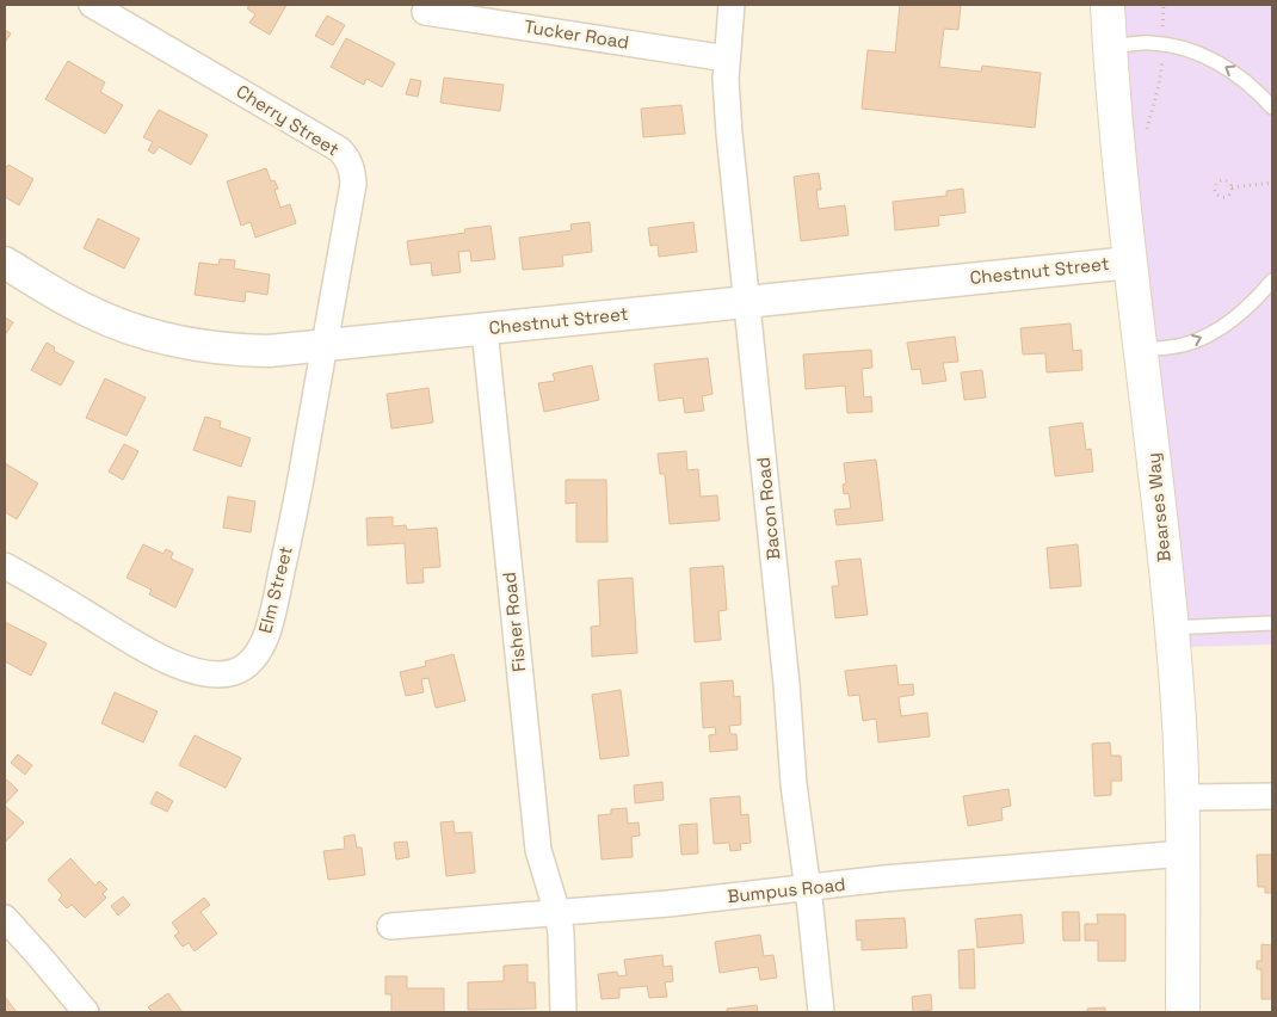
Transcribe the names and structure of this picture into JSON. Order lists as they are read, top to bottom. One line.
{"streets":{"main road":["Bearses Way"],"street":["Tucker Road","Cherry Street","Chestnut Street","Bacon Road","Elm Street","Fisher Road","Bumpus Road"]},"crossings":[["Tucker Road","Bacon Road"],["Cherry Street","Chestnut Street"],["Cherry Street","Elm Street"],["Chestnut Street","Bearses Way"],["Chestnut Street","Bacon Road"],["Chestnut Street","Elm Street"],["Chestnut Street","Fisher Road"],["Bearses Way","Bumpus Road"],["Bacon Road","Bumpus Road"],["Fisher Road","Bumpus Road"]]}
